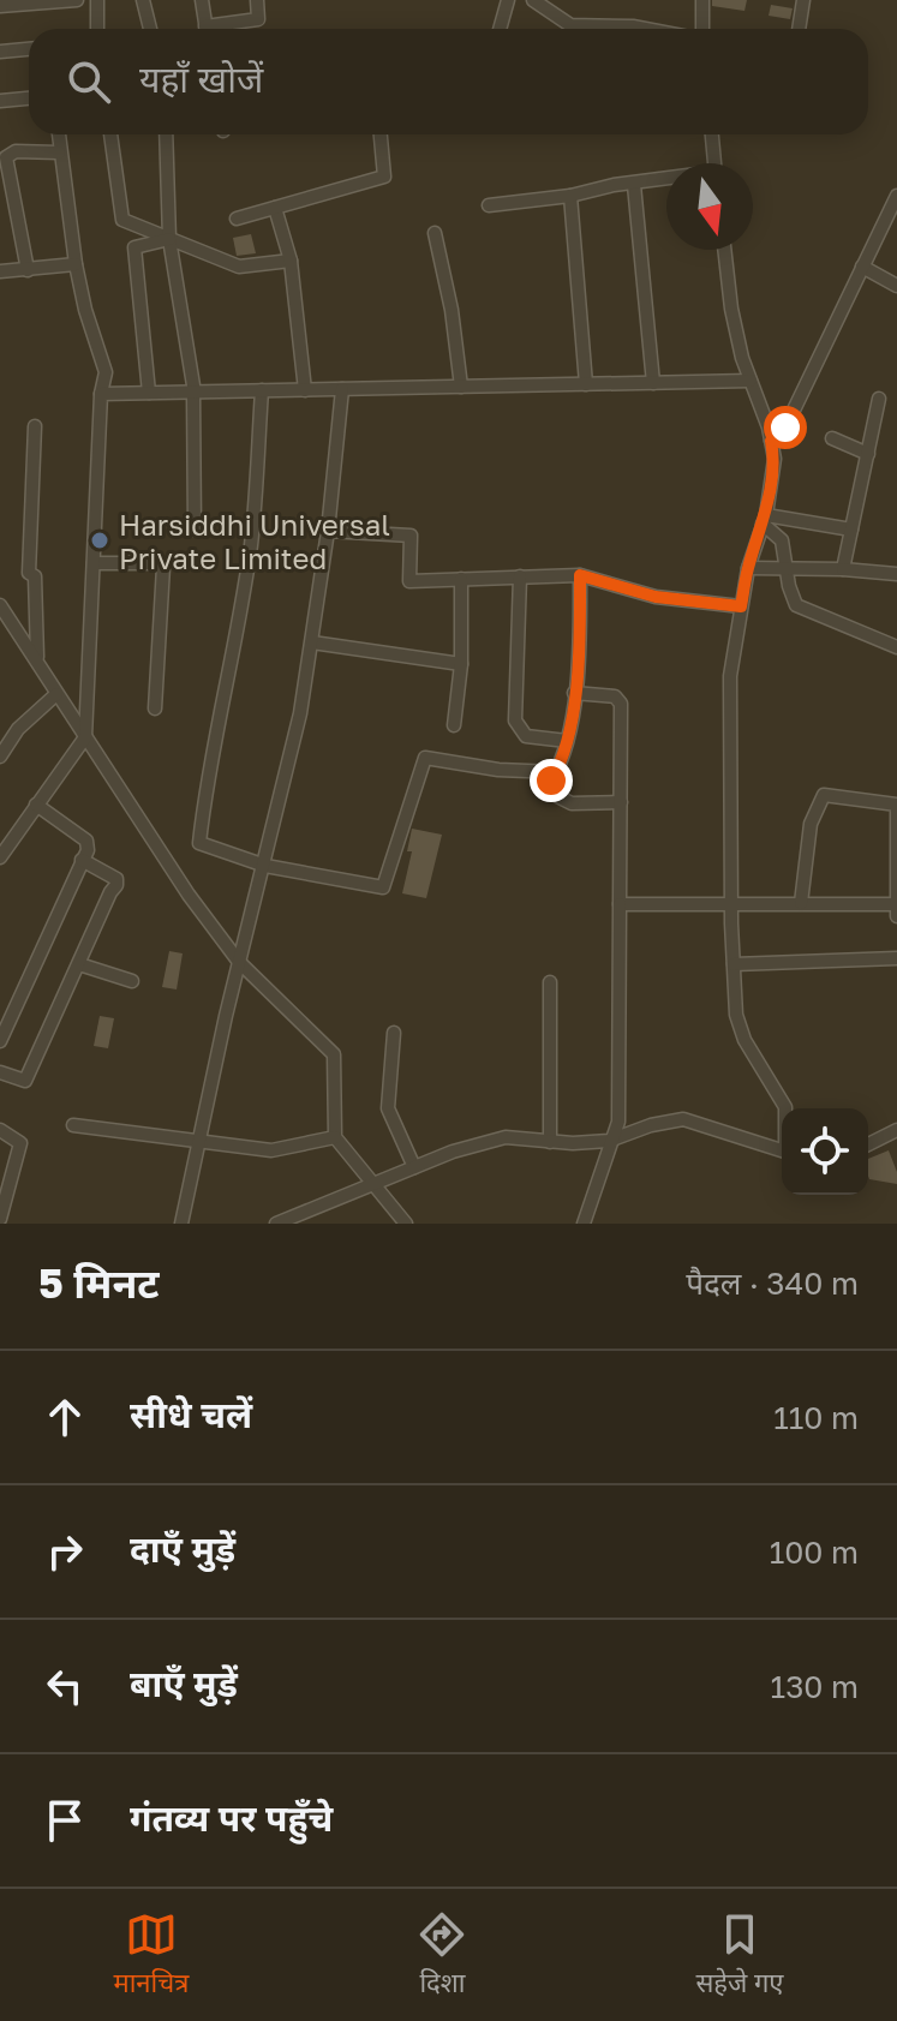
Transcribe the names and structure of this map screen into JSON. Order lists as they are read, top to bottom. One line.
{"places":["Harsiddhi Universal Private Limited"],"north":"bottom","page":{"search":"यहाँ खोजें","heading":["5 मिनट","पैदल · 340 m"],"list":[["सीधे चलें","110 m"],["दाएँ मुड़ें","100 m"],["बाएँ मुड़ें","130 m"],"गंतव्य पर पहुँचे"],"nav":["मानचित्र","दिशा","सहेजे गए"]}}
